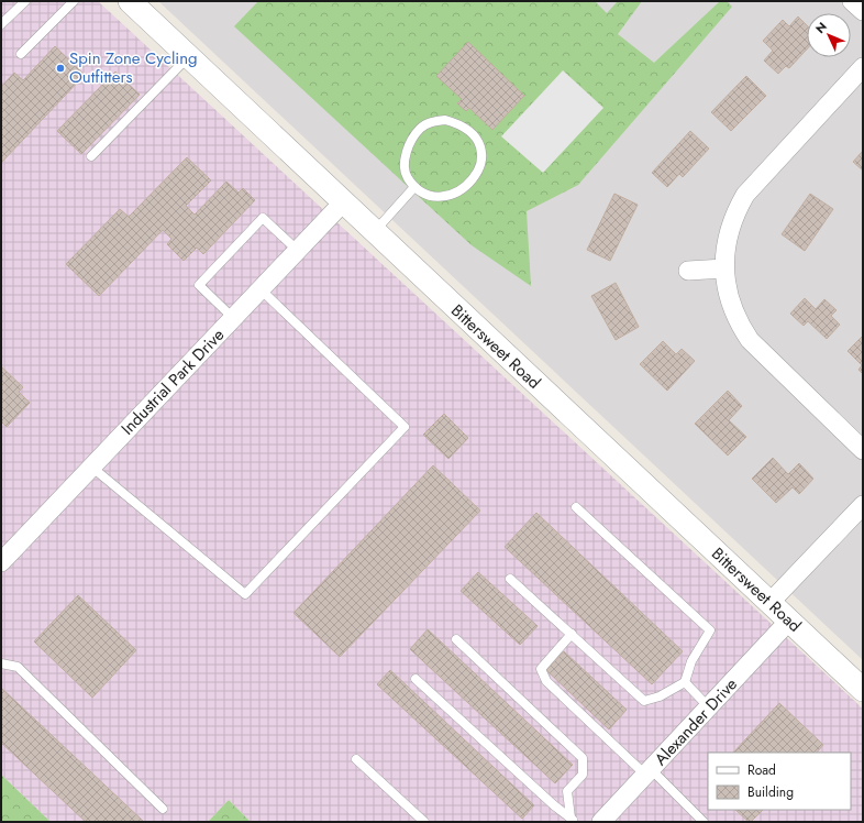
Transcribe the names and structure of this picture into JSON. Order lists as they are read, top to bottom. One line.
{"streets":{"street":["Bittersweet Road","Industrial Park Drive","Alexander Drive"]},"crossings":[["Bittersweet Road","Industrial Park Drive"],["Bittersweet Road","Alexander Drive"]],"places":["Spin Zone Cycling Outfitters"],"legend":["Road","Building"],"north":"top left"}
